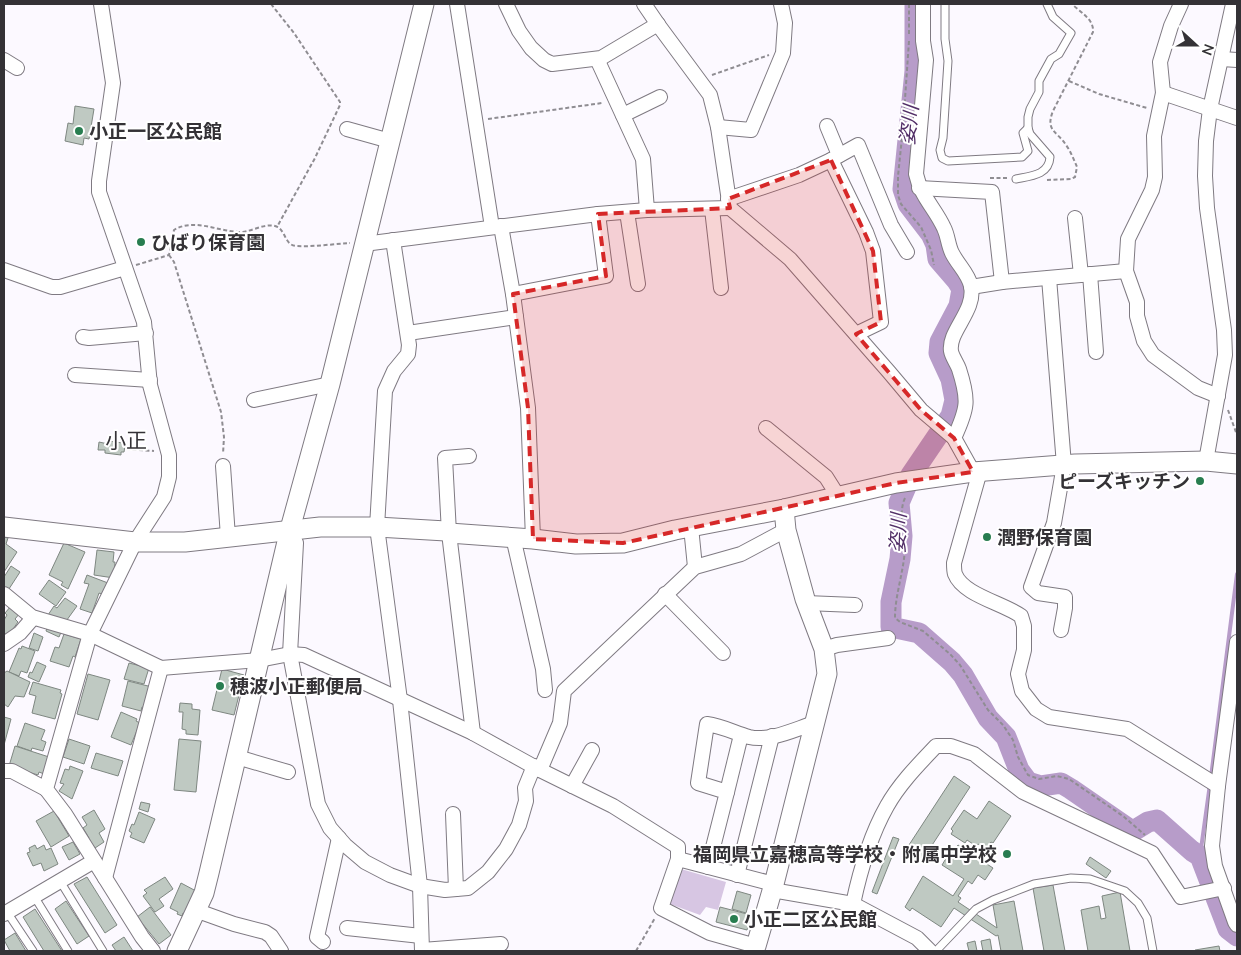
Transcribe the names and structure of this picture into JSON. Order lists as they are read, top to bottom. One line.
{"districts":["小正"],"water":["姿川"],"places":["小正一区公民館","ひばり保育園","ピーズキッチン","潤野保育園","穂波小正郵便局","福岡県立嘉穂高等学校・附属中学校","小正二区公民館"],"north":"right"}
